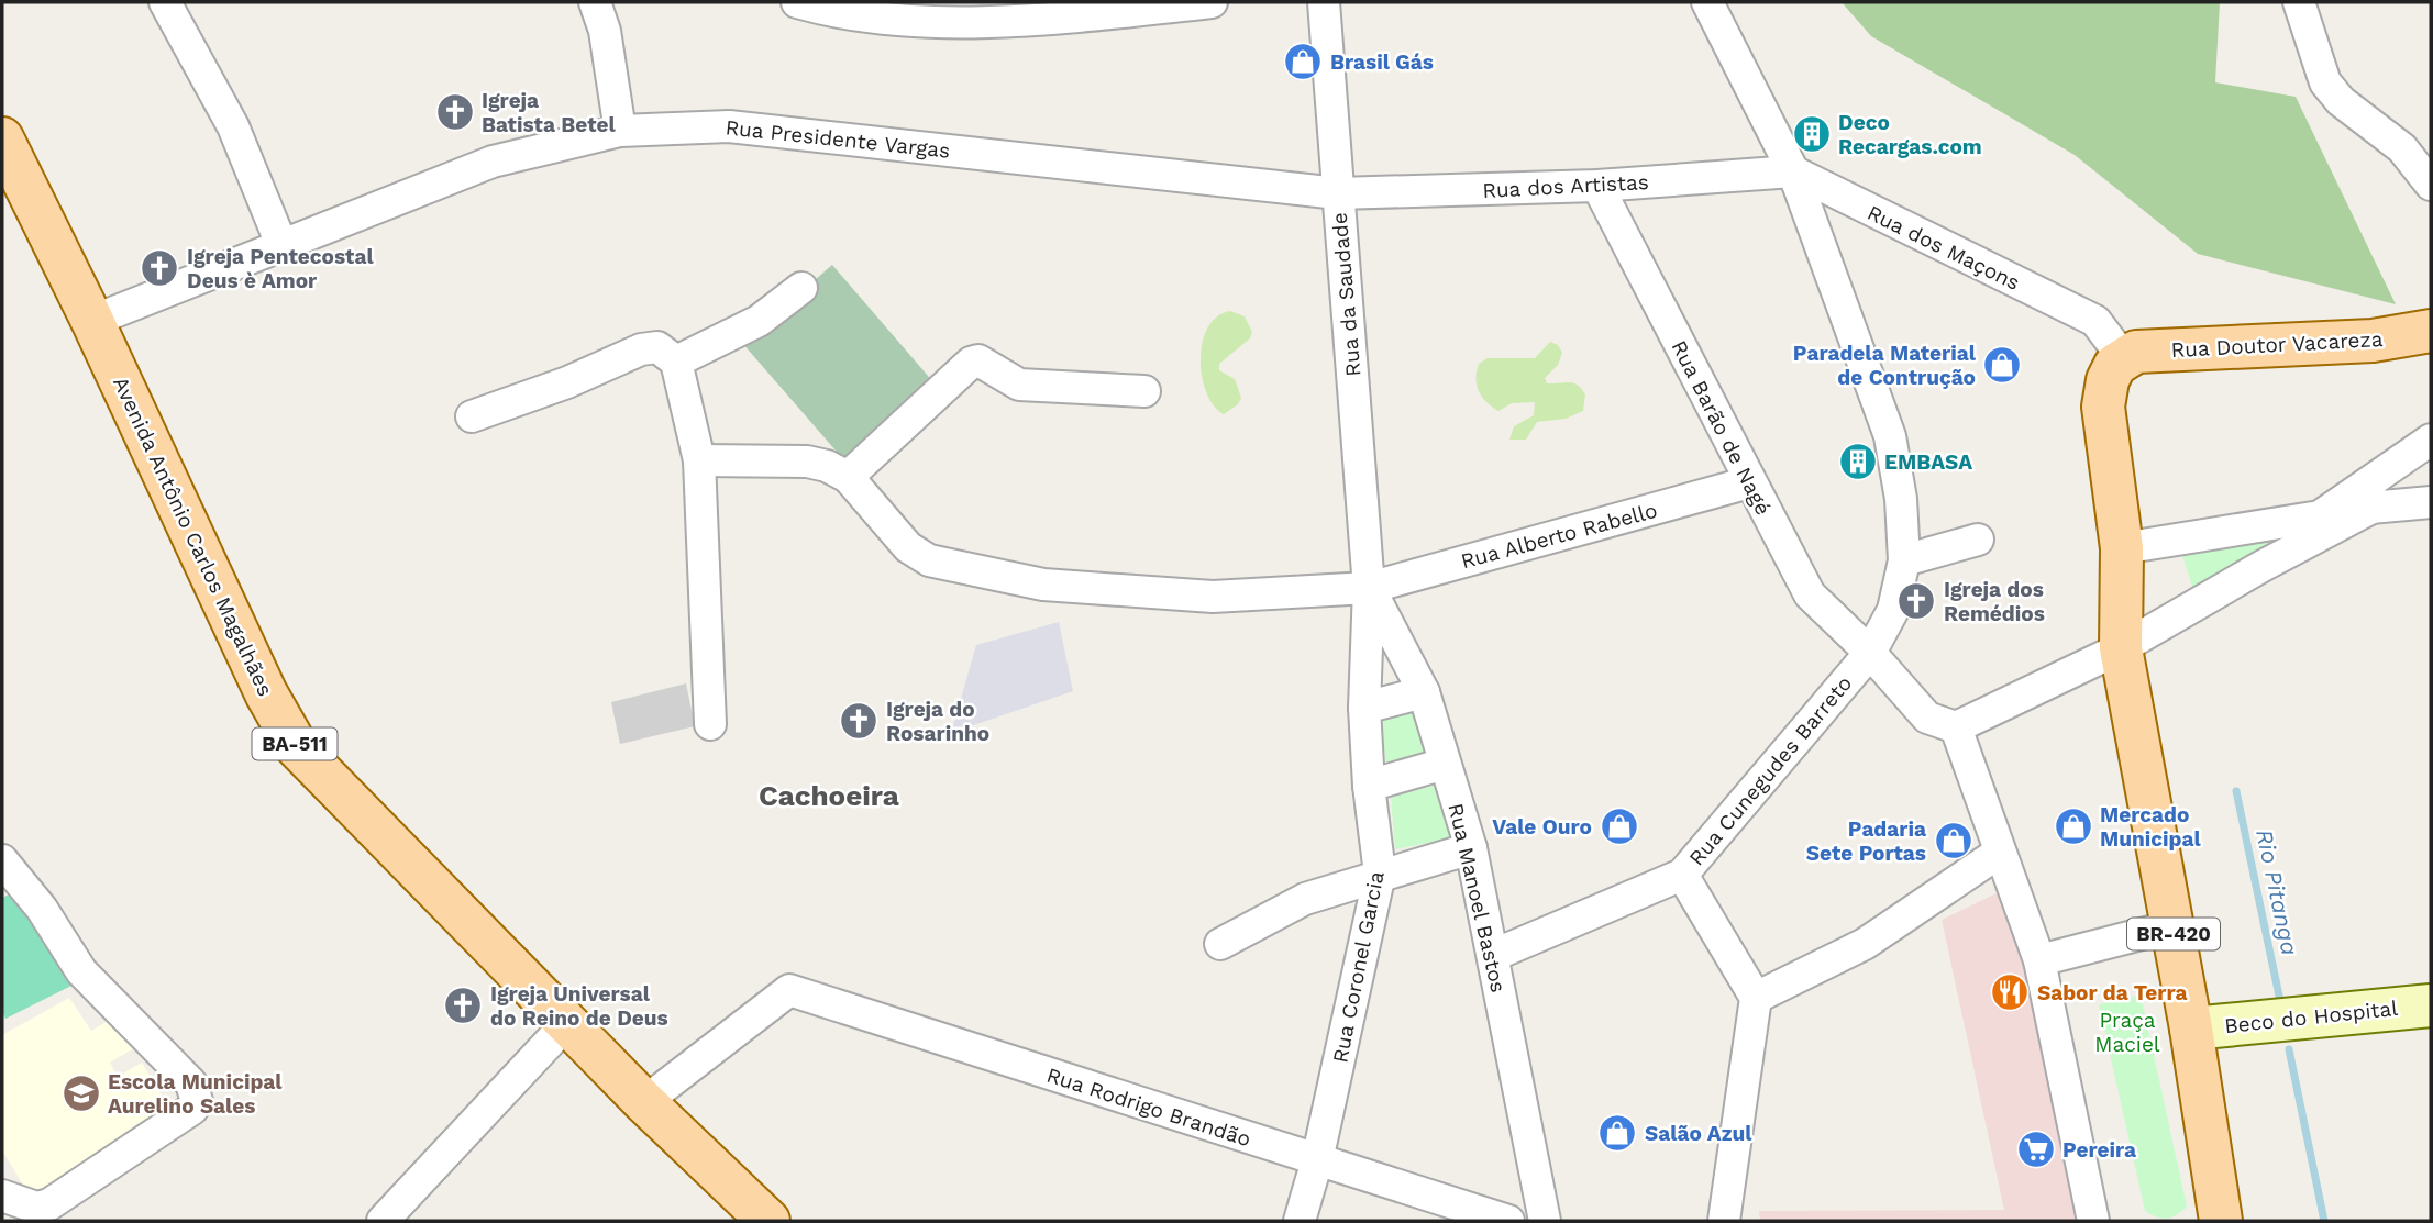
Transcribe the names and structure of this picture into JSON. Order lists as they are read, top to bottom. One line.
{"streets":{"main road":["Rua Doutor Vacareza","Avenida Antônio Carlos Magalhães","BA-511","BR-420"],"street":["Rua Presidente Vargas","Rua dos Artistas","Rua dos Maçons","Rua da Saudade","Rua Barão de Nagé","Rua Alberto Rabello","Rua Cunegudes Barreto","Rua Manoel Bastos","Rua Coronel Garcia","Beco do Hospital","Rua Rodrigo Brandão"]},"crossings":[["Rua Presidente Vargas","Rua dos Artistas"],["Rua Presidente Vargas","Rua da Saudade"],["Rua Presidente Vargas","Avenida Antônio Carlos Magalhães"],["Rua dos Artistas","Rua dos Maçons"],["Rua dos Artistas","Rua da Saudade"],["Rua dos Artistas","Rua Barão de Nagé"],["Rua dos Artistas","Rua Cunegudes Barreto"],["Rua dos Maçons","Rua Doutor Vacareza"],["Rua dos Maçons","Rua Cunegudes Barreto"],["Rua dos Maçons","BR-420"],["Rua da Saudade","Rua Alberto Rabello"],["Rua da Saudade","Rua Manoel Bastos"],["Rua da Saudade","Rua Coronel Garcia"],["Rua Doutor Vacareza","BR-420"],["Rua Barão de Nagé","Rua Alberto Rabello"],["Rua Barão de Nagé","Rua Cunegudes Barreto"],["Rua Alberto Rabello","Rua Manoel Bastos"],["Rua Alberto Rabello","Rua Coronel Garcia"],["Avenida Antônio Carlos Magalhães","Rua Rodrigo Brandão"],["Rua Cunegudes Barreto","Rua Manoel Bastos"],["Rua Manoel Bastos","Rua Coronel Garcia"],["BR-420","Beco do Hospital"],["Rua Coronel Garcia","Rua Rodrigo Brandão"]],"districts":["Cachoeira"],"water":["Rio Pitanga"],"parks":["Praça Maciel"],"places":{"shop":["Brasil Gás","Paradela Material de Contrução","Vale Ouro","Mercado Municipal","Padaria Sete Portas","Salão Azul"],"church":["Igreja Batista Betel","Igreja Pentecostal Deus è Amor","Igreja dos Remédios","Igreja do Rosarinho","Igreja Universal do Reino de Deus"],"building":["Deco Recargas.com","EMBASA"],"restaurant":["Sabor da Terra"],"school or university":["Escola Municipal Aurelino Sales"],"supermarket":["Pereira"]}}
